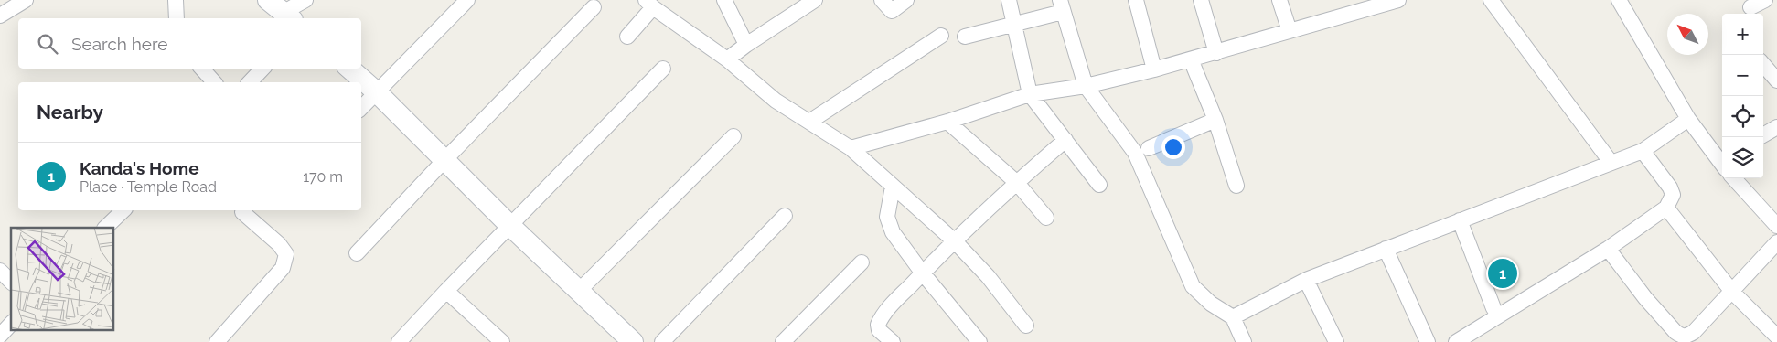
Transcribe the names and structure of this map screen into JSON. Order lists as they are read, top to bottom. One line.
{"north":"top left","page":{"map_buttons":["+","−"],"search":"Search here","heading":"Nearby","list":[{"mark":"1","name":"Kanda's Home","note":"Place · Temple Road","value":"170 m"}],"pins":"1"}}
